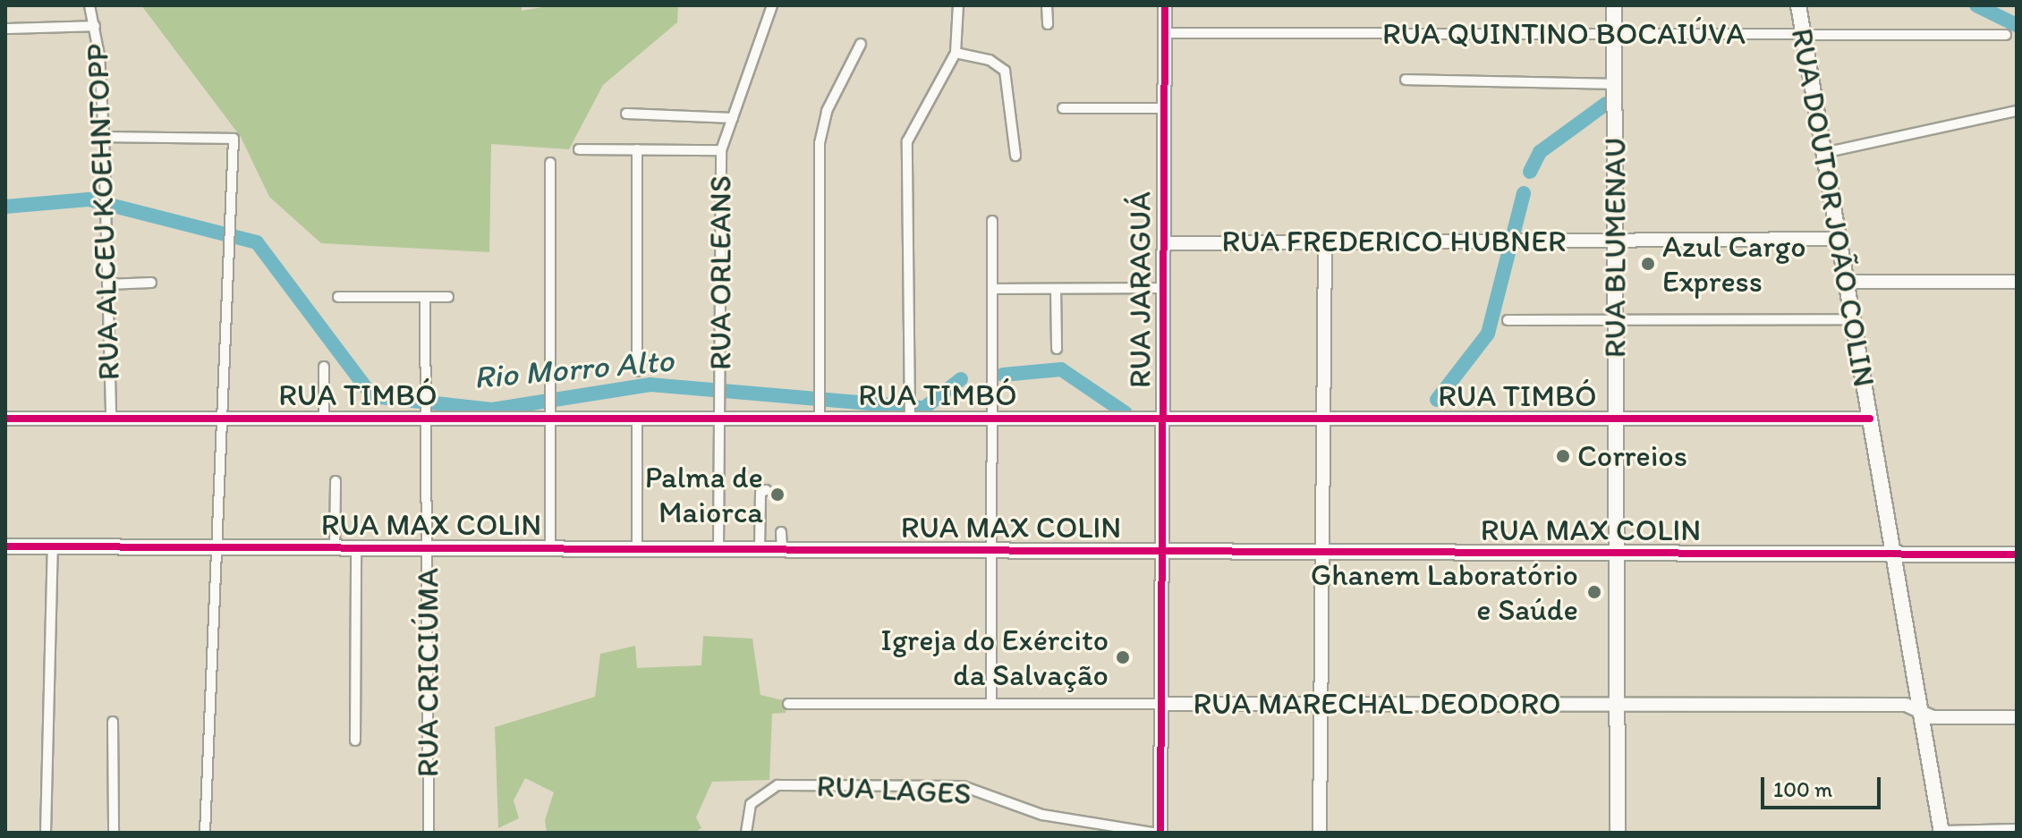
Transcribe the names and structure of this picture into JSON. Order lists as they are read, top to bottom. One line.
{"streets":{"main road":["RUA DOUTOR JOÃO COLIN","RUA FREDERICO HUBNER","RUA BLUMENAU","RUA JARAGUÁ","RUA TIMBÓ","RUA MAX COLIN","RUA MARECHAL DEODORO"],"street":["RUA QUINTINO BOCAIÚVA","RUA ALCEU KOEHNTOPP","RUA ORLEANS","RUA CRICIÚMA","RUA LAGES"]},"crossings":[["RUA QUINTINO BOCAIÚVA","RUA DOUTOR JOÃO COLIN"],["RUA QUINTINO BOCAIÚVA","RUA BLUMENAU"],["RUA QUINTINO BOCAIÚVA","RUA JARAGUÁ"],["RUA DOUTOR JOÃO COLIN","RUA FREDERICO HUBNER"],["RUA DOUTOR JOÃO COLIN","RUA TIMBÓ"],["RUA DOUTOR JOÃO COLIN","RUA MAX COLIN"],["RUA DOUTOR JOÃO COLIN","RUA MARECHAL DEODORO"],["RUA ALCEU KOEHNTOPP","RUA TIMBÓ"],["RUA FREDERICO HUBNER","RUA BLUMENAU"],["RUA FREDERICO HUBNER","RUA JARAGUÁ"],["RUA BLUMENAU","RUA TIMBÓ"],["RUA BLUMENAU","RUA MAX COLIN"],["RUA BLUMENAU","RUA MARECHAL DEODORO"],["RUA ORLEANS","RUA TIMBÓ"],["RUA ORLEANS","RUA MAX COLIN"],["RUA JARAGUÁ","RUA TIMBÓ"],["RUA JARAGUÁ","RUA MAX COLIN"],["RUA JARAGUÁ","RUA MARECHAL DEODORO"],["RUA TIMBÓ","RUA CRICIÚMA"],["RUA MAX COLIN","RUA CRICIÚMA"]],"water":["Rio Morro Alto"],"places":["Azul Cargo Express","Correios","Palma de Maiorca","Ghanem Laboratório e Saúde","Igreja do Exército da Salvação"],"scale_bar":"100 m"}
